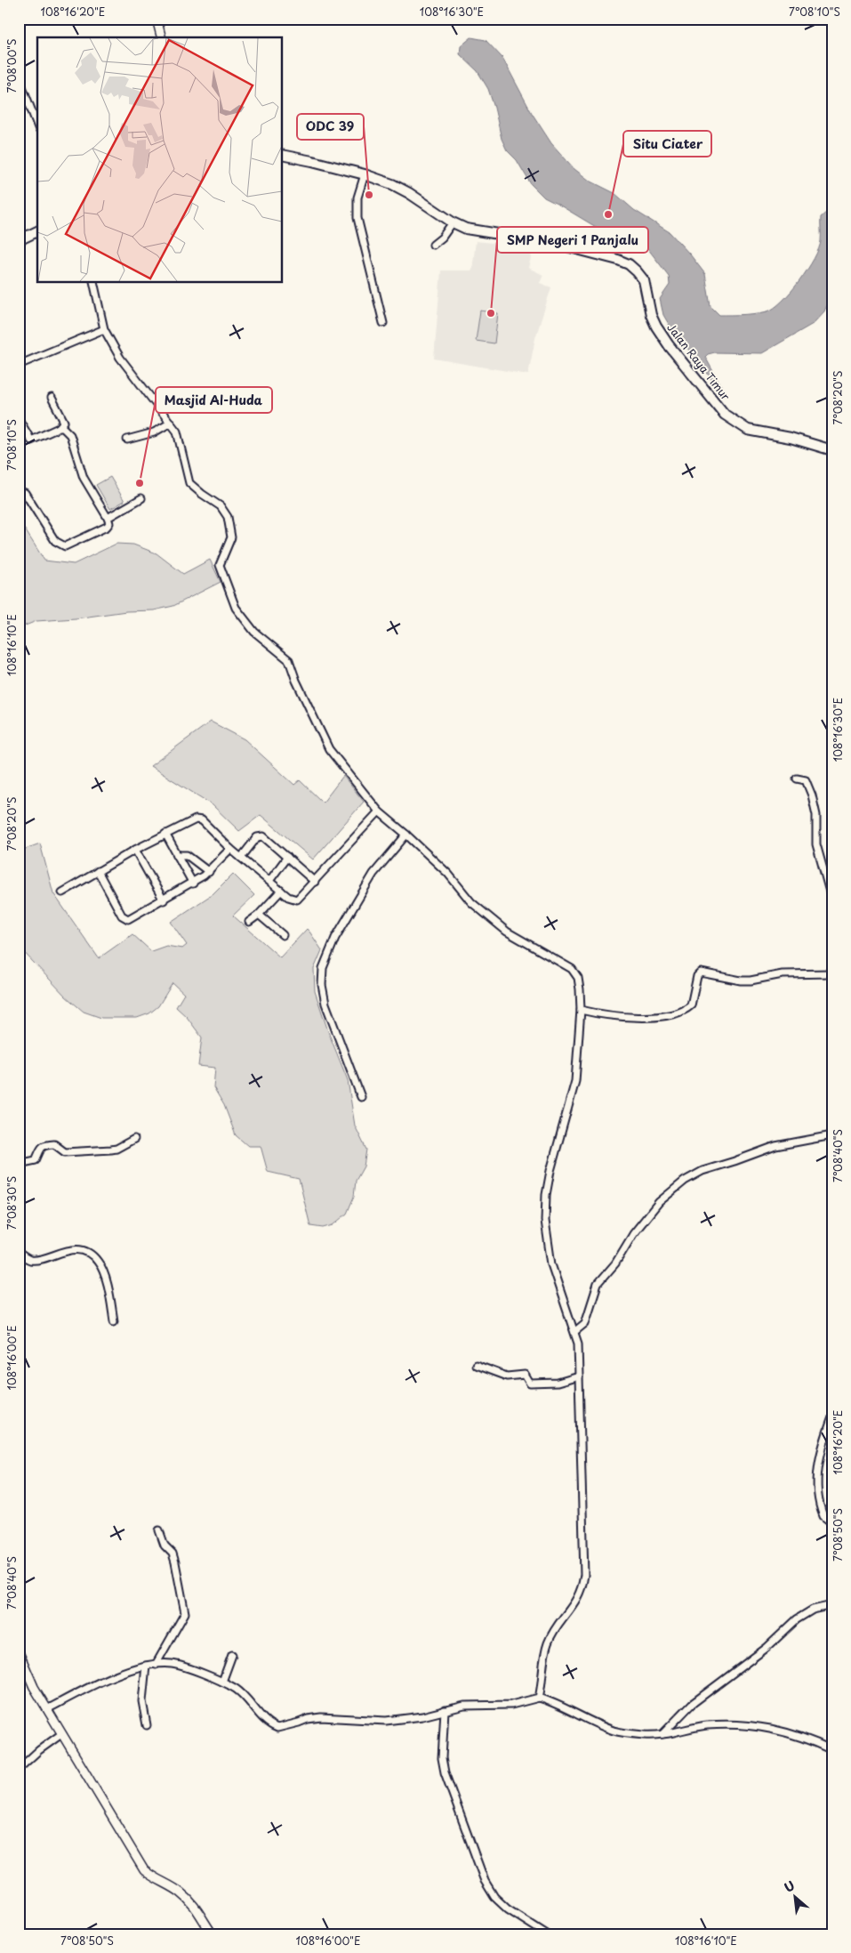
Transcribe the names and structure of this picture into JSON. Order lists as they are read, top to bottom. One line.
{"streets":{"main road":["Jalan Raya Timur"]},"places":["ODC 39","Situ Ciater","SMP Negeri 1 Panjalu","Masjid Al-Huda"],"north":"top left","coordinates":["108°16'20\"E","108°16'30\"E","7°08'10\"S","7°08'00\"S","7°08'20\"S","108°16'10\"E","7°08'40\"S","7°08'30\"S","108°16'00\"E","7°08'50\"S"]}
